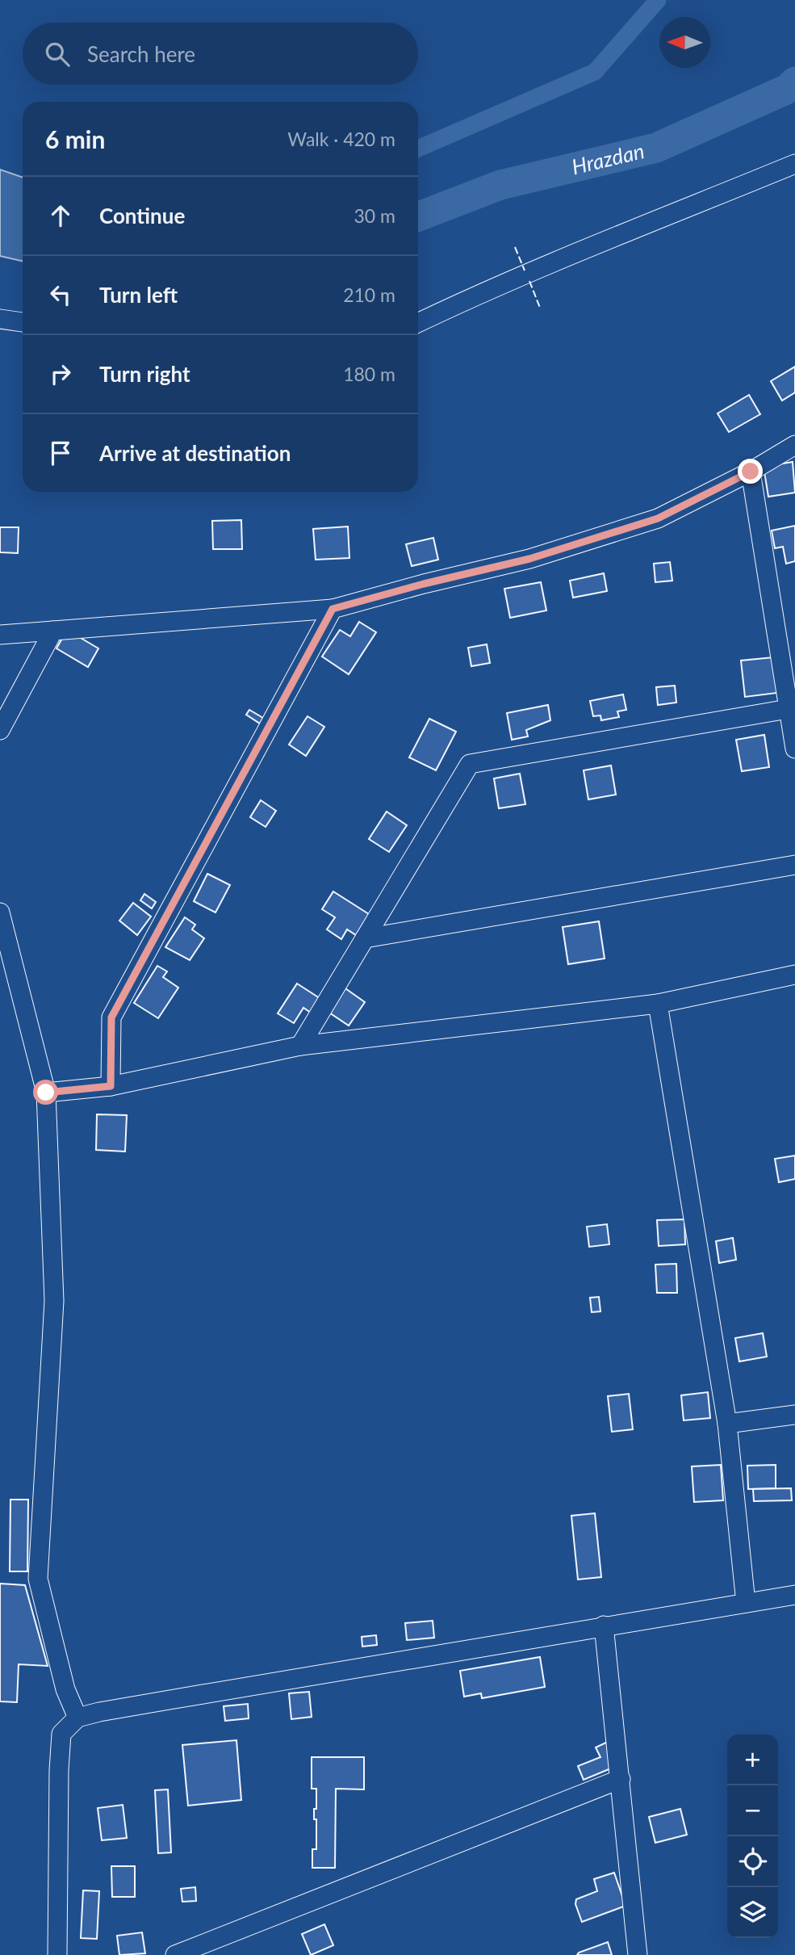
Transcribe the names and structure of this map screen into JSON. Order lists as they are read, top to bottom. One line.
{"water":["Hrazdan"],"north":"left","page":{"search":"Search here","heading":["6 min","Walk · 420 m"],"list":[["Continue","30 m"],["Turn left","210 m"],["Turn right","180 m"],"Arrive at destination"],"map_buttons":["+","−"]}}
